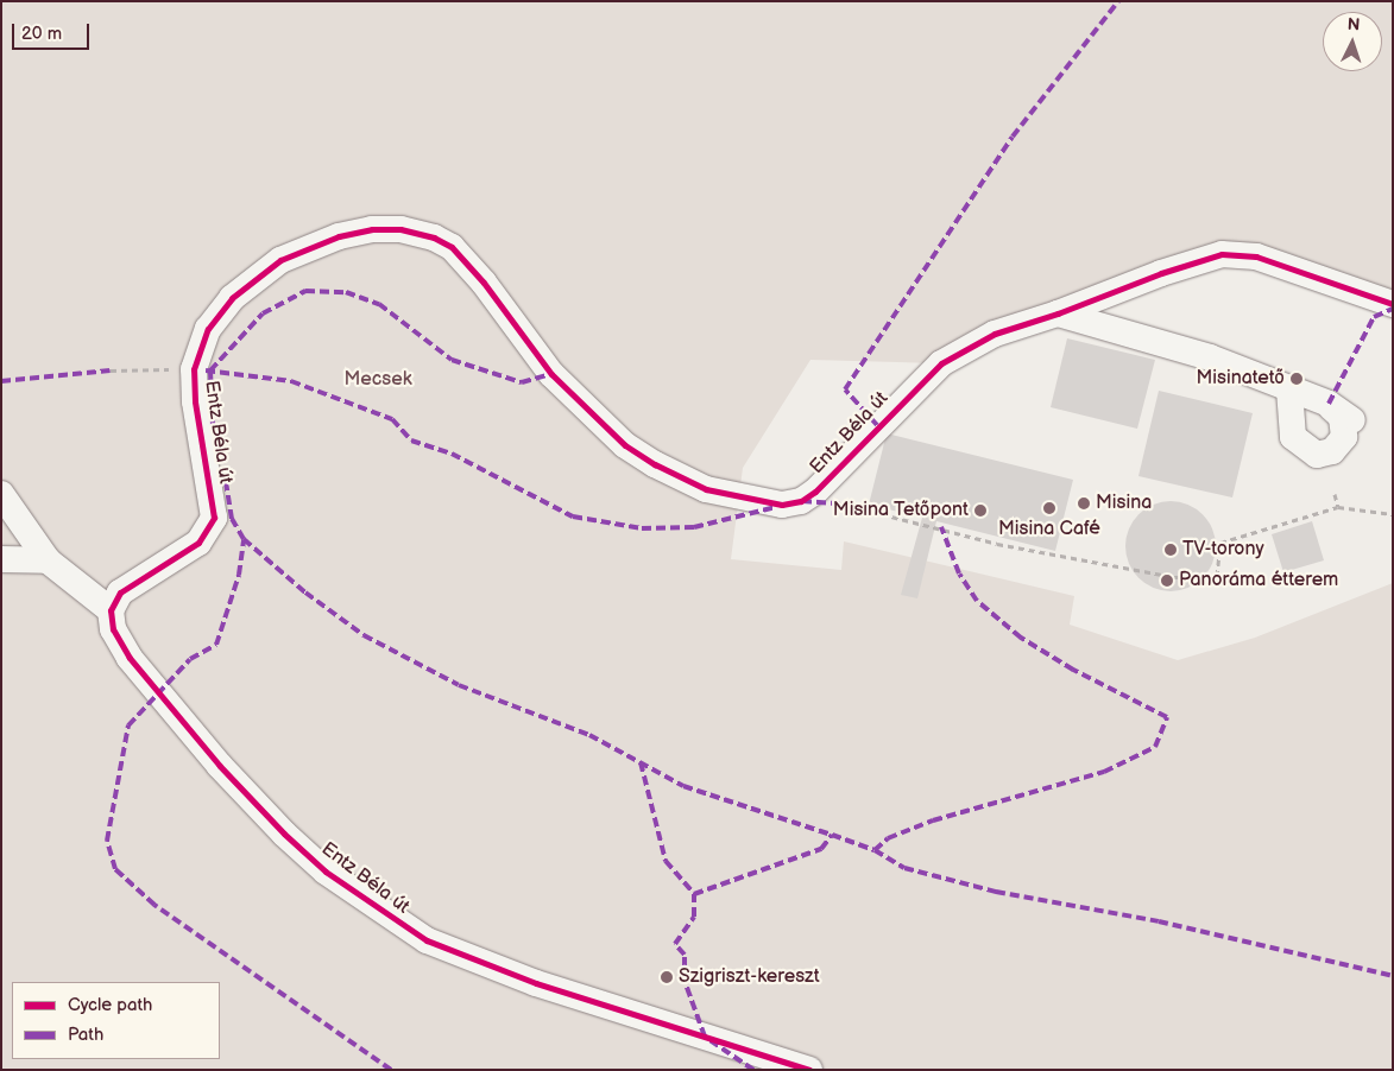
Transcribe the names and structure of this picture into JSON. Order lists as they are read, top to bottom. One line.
{"streets":{"street":["Entz Béla út"]},"parks":["Mecsek"],"places":["Misinatető","Misina","Misina Café","Misina Tetőpont","TV-torony","Panoráma étterem","Szigriszt-kereszt"],"legend":["Cycle path","Path"],"scale_bar":"20 m","north":"top"}
